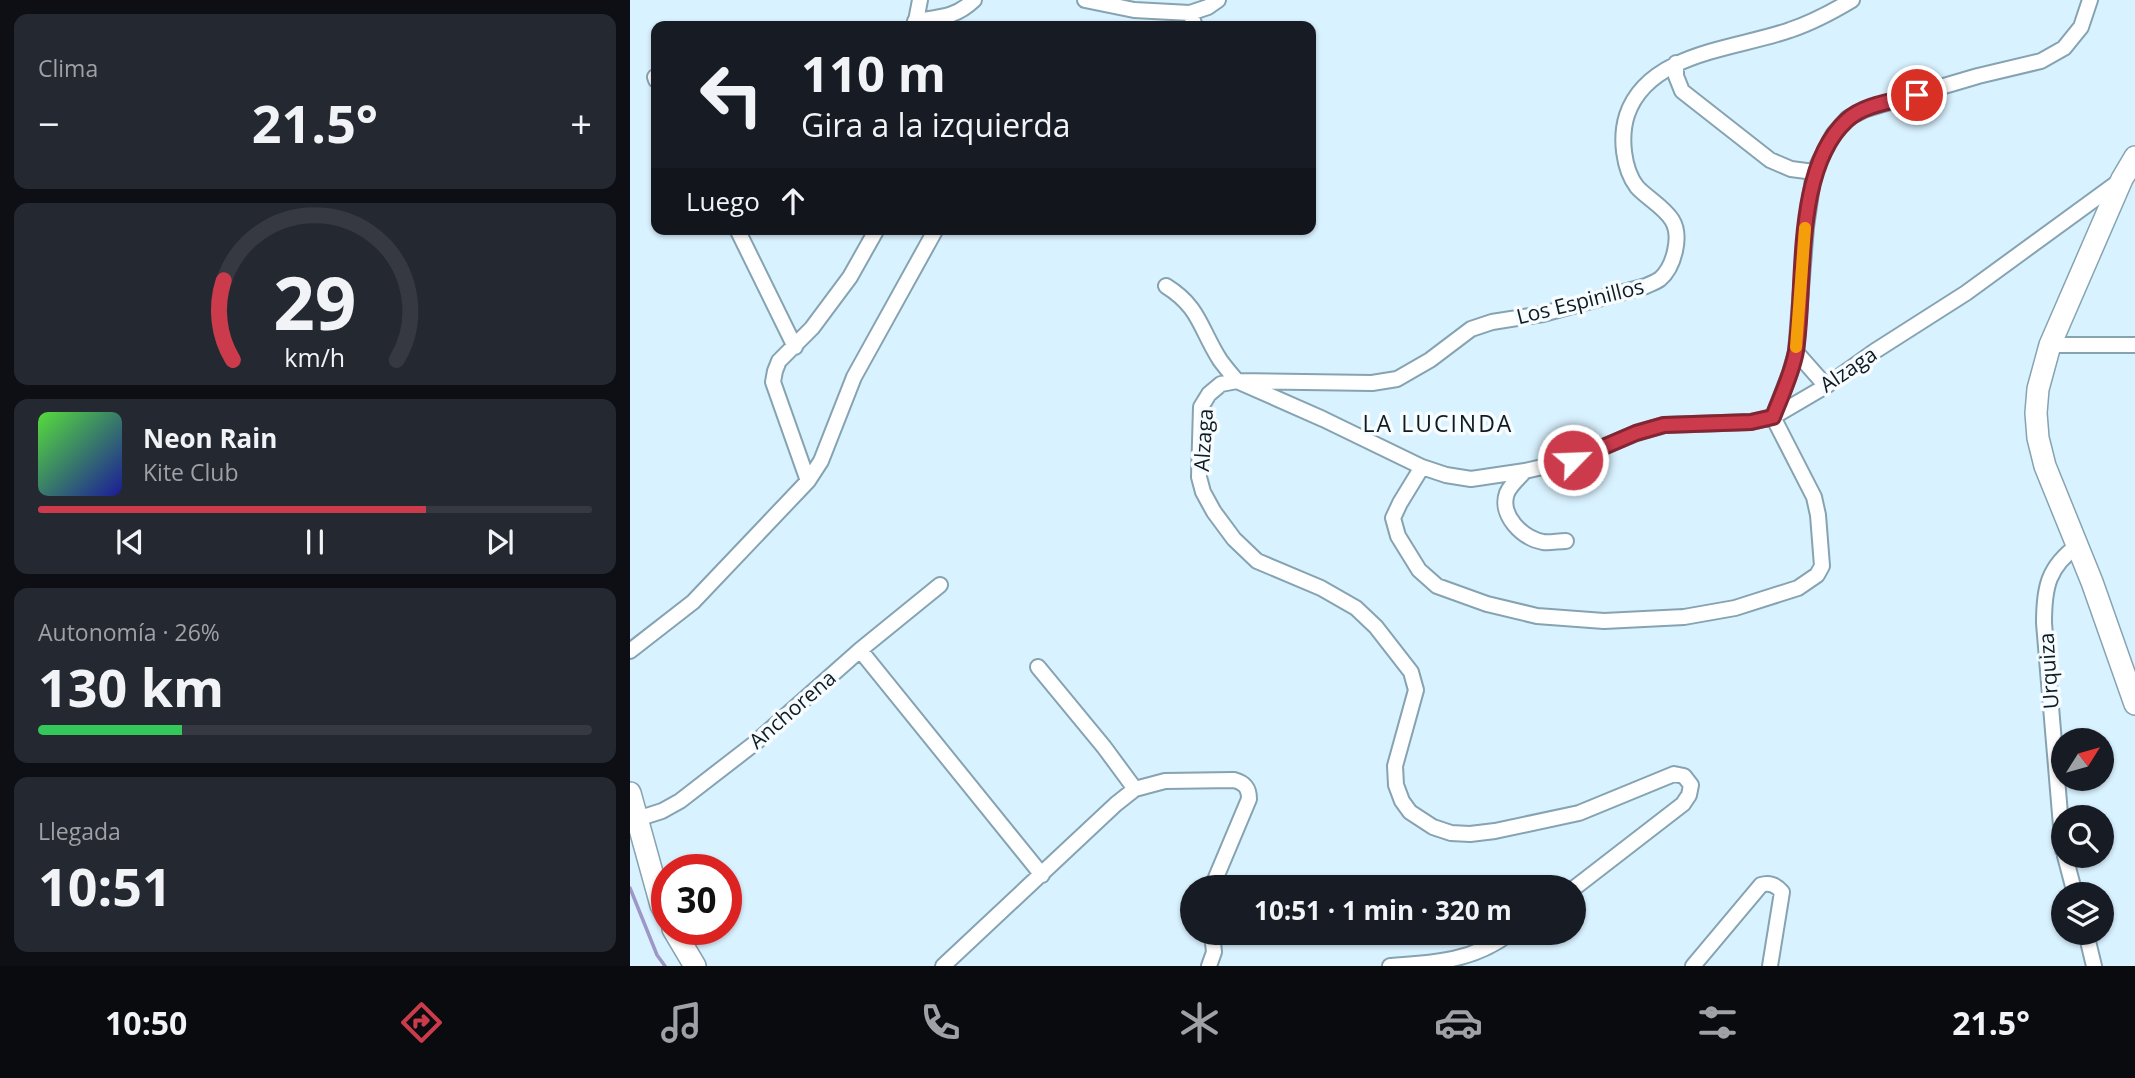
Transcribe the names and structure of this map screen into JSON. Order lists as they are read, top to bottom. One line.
{"streets":{"street":["Los Espinillos","Alzaga","Urquiza","Anchorena"]},"crossings":[["Los Espinillos","Alzaga"]],"districts":["LA LUCINDA"],"north":"top right","page":{"tile":["Clima",["Autonomía · 26%","130 km"],["Llegada","10:51"]],"turn":["110 m","Gira a la izquierda"],"heat":["−","21.5°","+"],"then":"Luego","song":["Neon Rain","Kite Club"],"limit":"30","trip":"10:51 · 1 min · 320 m","tabs":["10:50","21.5°"],"gauge":["29","km/h"]}}
